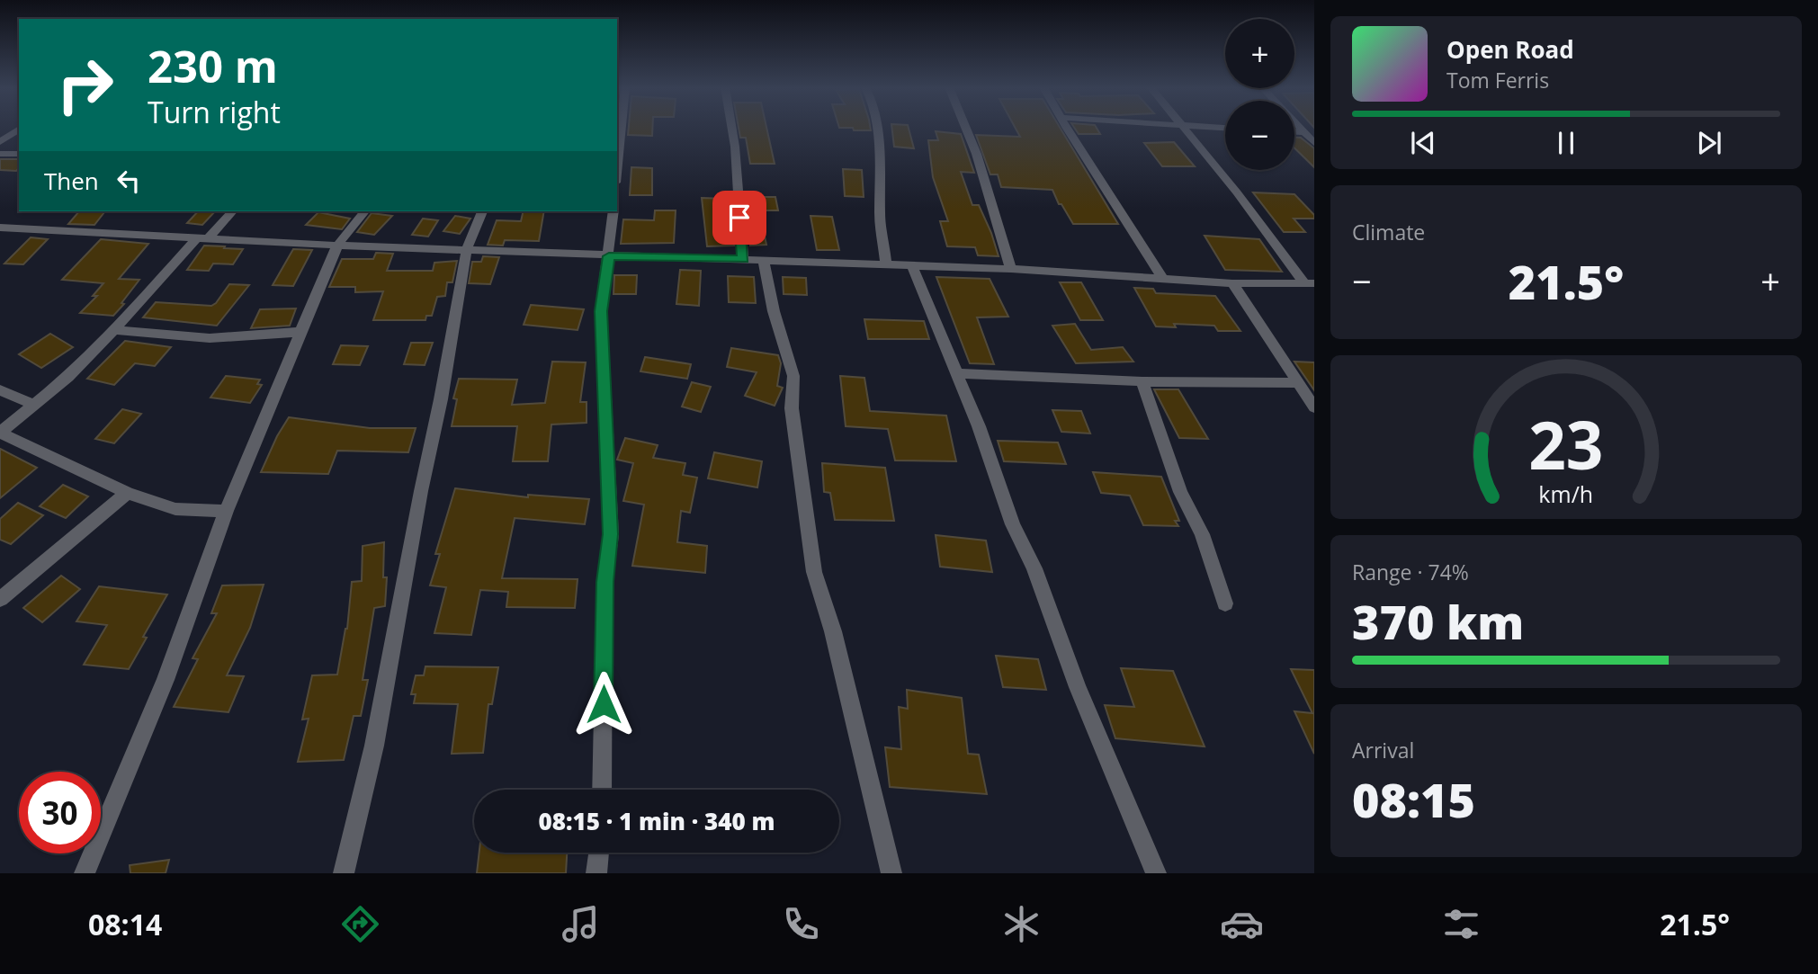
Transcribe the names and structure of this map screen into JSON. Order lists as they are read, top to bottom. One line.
{"page":{"map_buttons":["+","−"],"turn":["230 m","Turn right"],"song":["Open Road","Tom Ferris"],"then":"Then","tile":["Climate",["Range · 74%","370 km"],["Arrival","08:15"]],"heat":["−","21.5°","+"],"limit":"30","trip":"08:15 · 1 min · 340 m","tabs":["08:14","21.5°"],"gauge":["23","km/h"]}}
